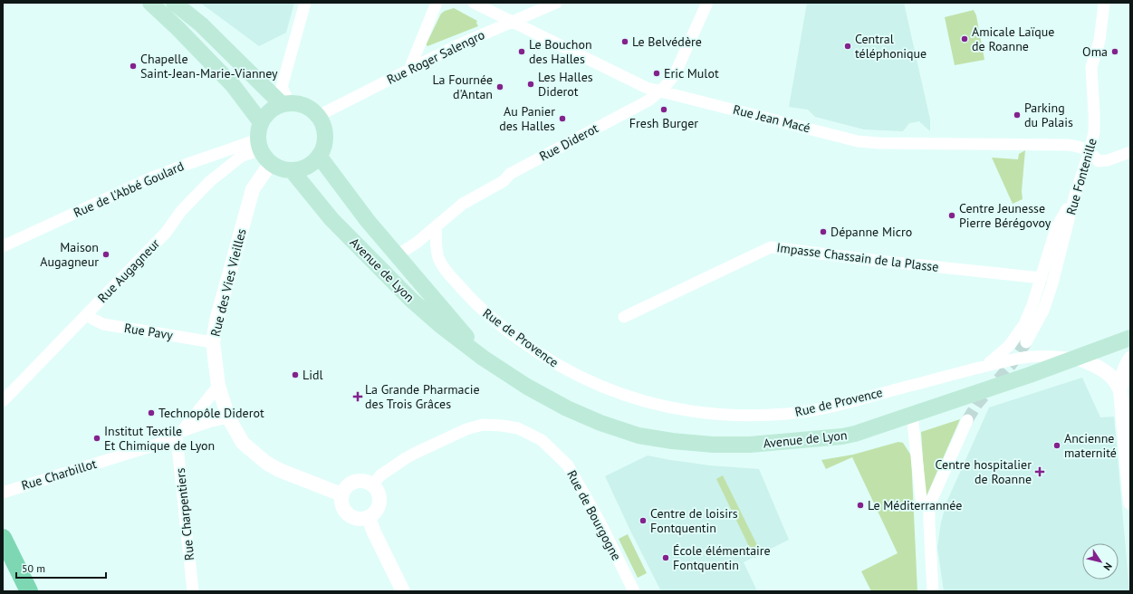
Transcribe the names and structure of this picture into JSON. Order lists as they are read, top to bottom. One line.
{"streets":{"main road":["Avenue de Lyon"],"street":["Rue Roger Salengro","Rue Jean Macé","Rue Diderot","Rue Fontenille","Rue de l'Abbé Goulard","Impasse Chassain de la Plasse","Rue Augagneur","Rue des Vies Vieilles","Rue Pavy","Rue de Provence","Rue Charbillot","Rue Charpentiers","Rue de Bourgogne"]},"crossings":[["Rue Roger Salengro","Rue Jean Macé"],["Rue Roger Salengro","Rue de l'Abbé Goulard"],["Rue Roger Salengro","Avenue de Lyon"],["Rue Roger Salengro","Rue Augagneur"],["Rue Roger Salengro","Rue des Vies Vieilles"],["Rue Jean Macé","Rue Diderot"],["Rue Jean Macé","Rue Fontenille"],["Rue Diderot","Avenue de Lyon"],["Rue Diderot","Rue de Provence"],["Rue de l'Abbé Goulard","Avenue de Lyon"],["Rue de l'Abbé Goulard","Rue Augagneur"],["Rue de l'Abbé Goulard","Rue des Vies Vieilles"],["Avenue de Lyon","Rue Augagneur"],["Avenue de Lyon","Rue des Vies Vieilles"],["Avenue de Lyon","Rue de Provence"],["Rue Augagneur","Rue des Vies Vieilles"],["Rue Augagneur","Rue Pavy"],["Rue des Vies Vieilles","Rue Pavy"],["Rue des Vies Vieilles","Rue Charbillot"],["Rue des Vies Vieilles","Rue de Bourgogne"],["Rue Charbillot","Rue Charpentiers"]],"places":{"other":["Amicale Laïque de Roanne","Le Belvédère","Central téléphonique","Le Bouchon des Halles","Oma","Chapelle Saint-Jean-Marie-Vianney","Eric Mulot","Les Halles Diderot","La Fournée d'Antan","Fresh Burger","Parking du Palais","Au Panier des Halles","Centre Jeunesse Pierre Bérégovoy","Dépanne Micro","Maison Augagneur","Lidl","Technopôle Diderot","Institut Textile Et Chimique de Lyon","Ancienne maternité","Le Méditerrannée","Centre de loisirs Fontquentin","École élémentaire Fontquentin"],"health":["La Grande Pharmacie des Trois Grâces","Centre hospitalier de Roanne"]},"scale_bar":"50 m","north":"bottom right"}
